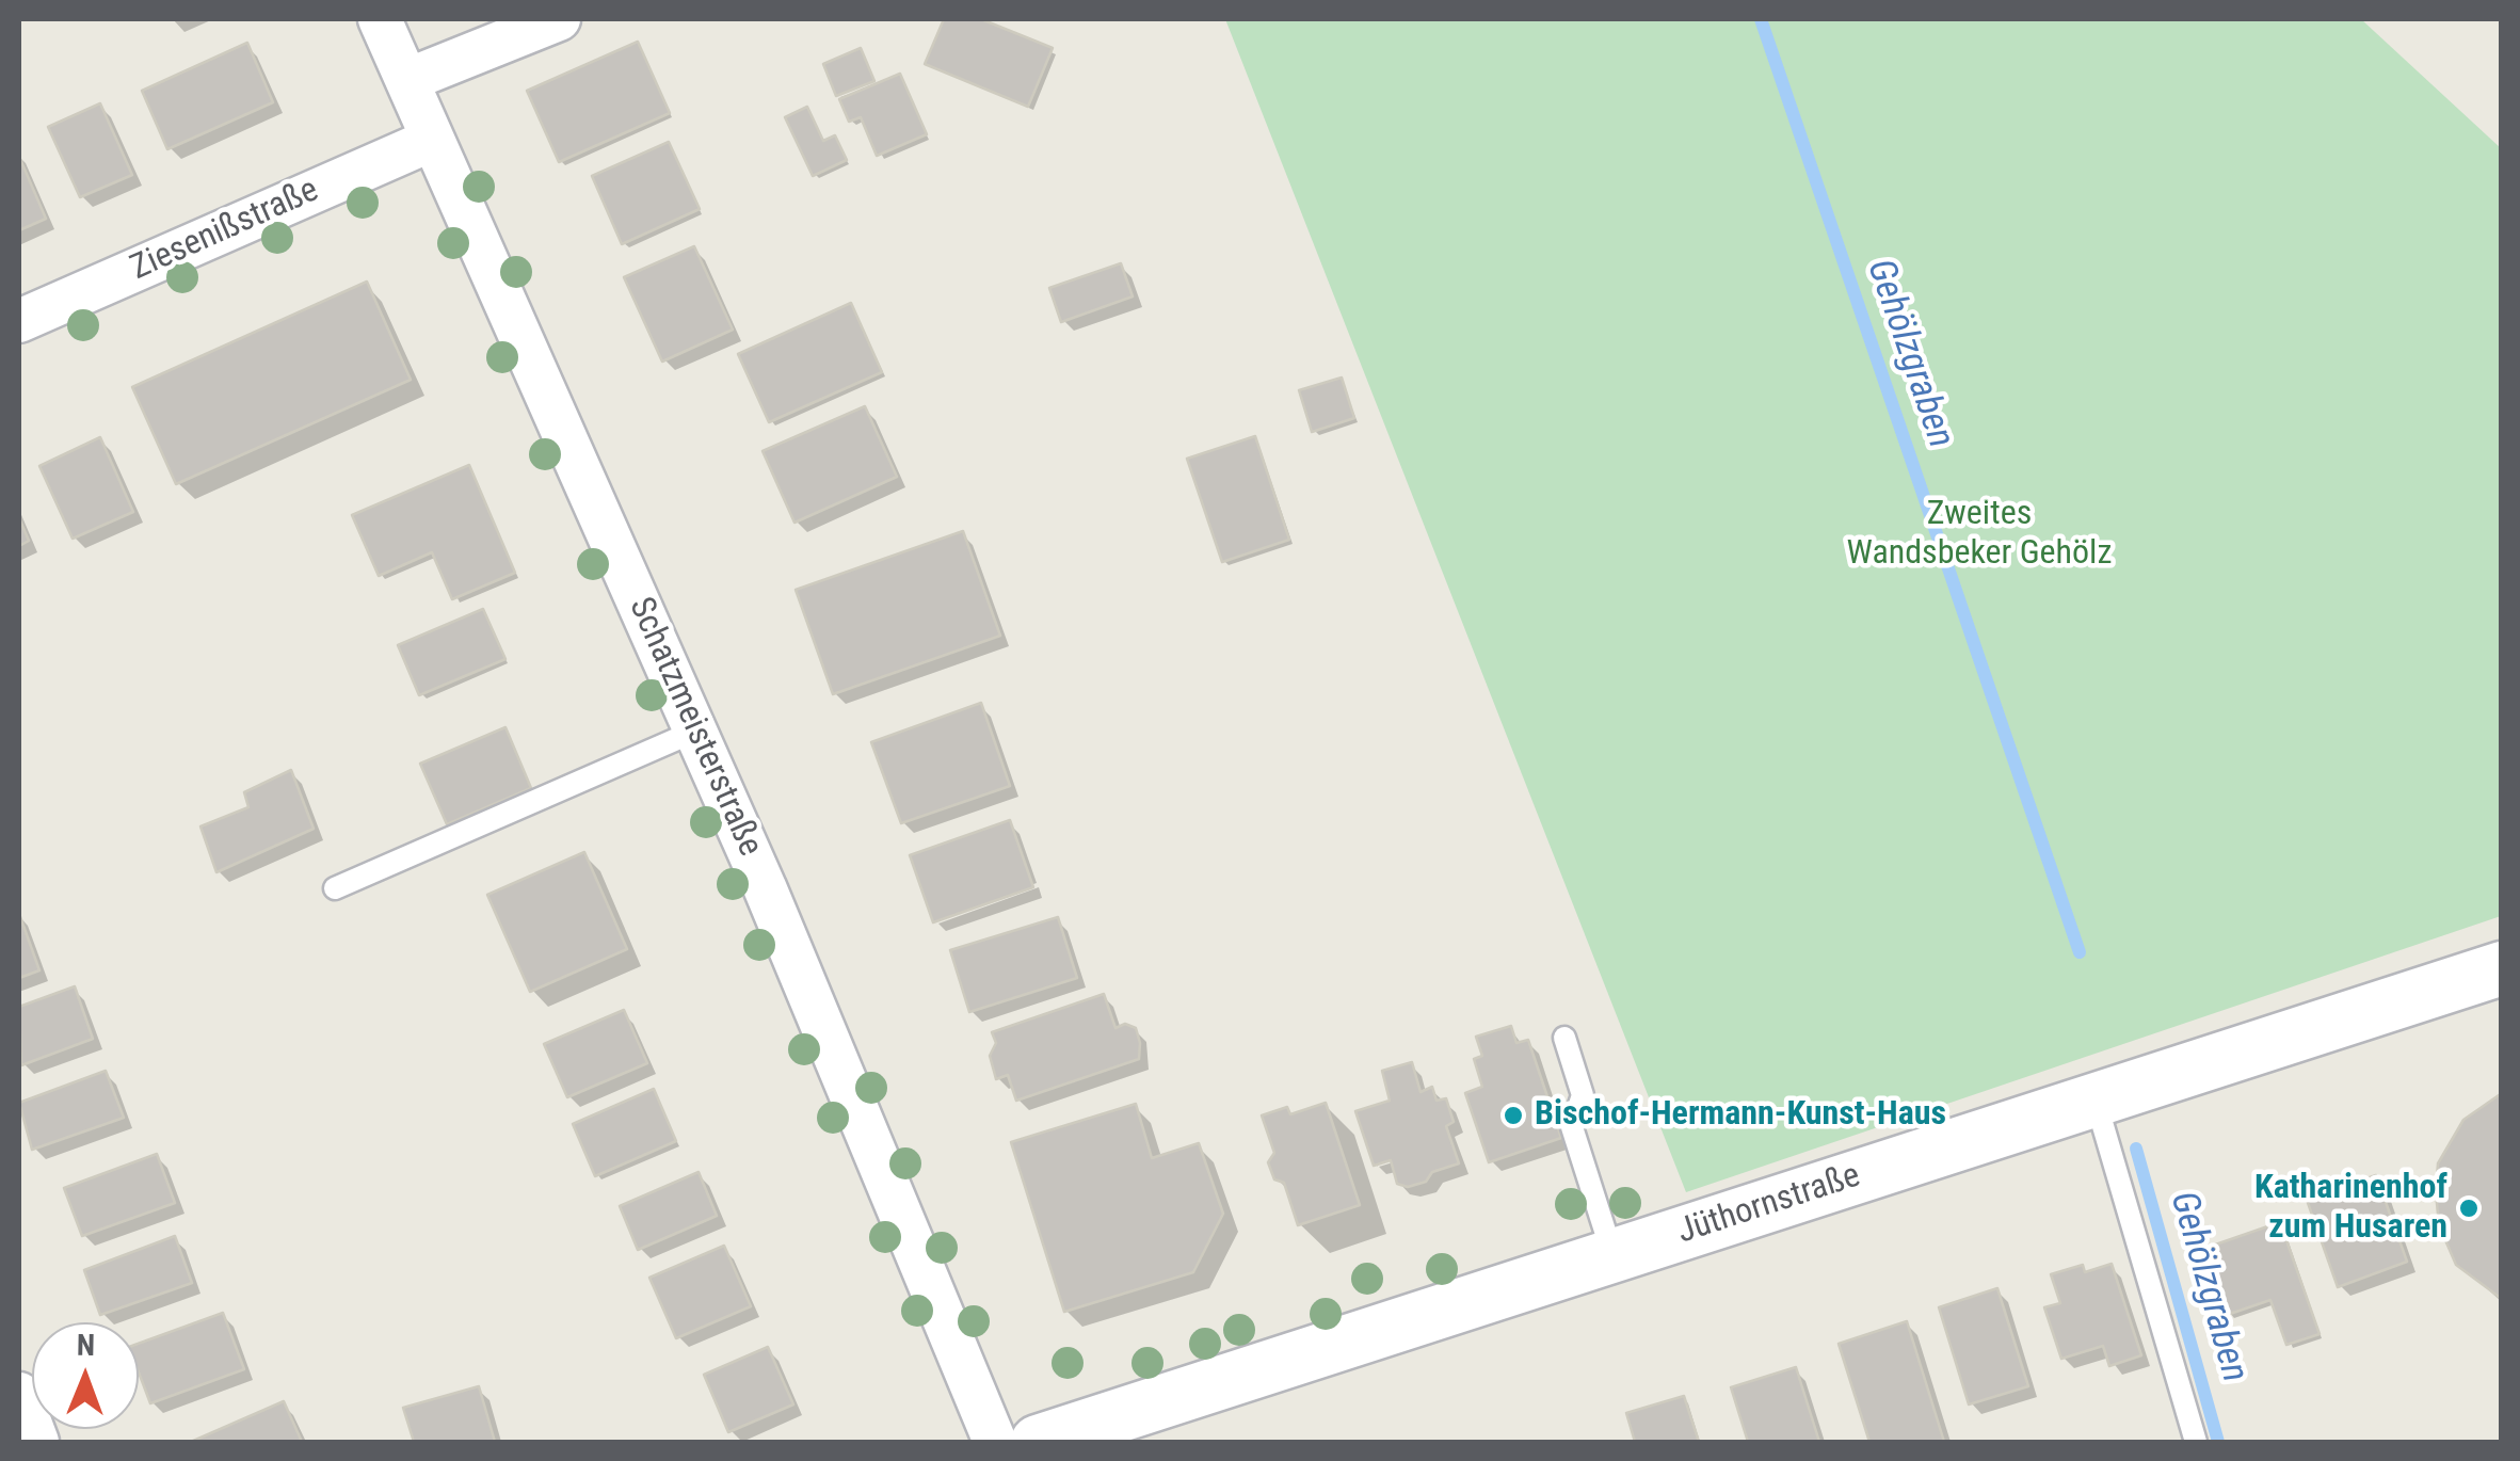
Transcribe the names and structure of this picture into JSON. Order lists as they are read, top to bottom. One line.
{"streets":{"street":["Ziesenißstraße","Schatzmeisterstraße","Jüthornstraße"]},"crossings":[["Ziesenißstraße","Schatzmeisterstraße"]],"water":["Gehölzgraben"],"parks":["Zweites Wandsbeker Gehölz"],"places":["Bischof-Hermann-Kunst-Haus","Katharinenhof zum Husaren"],"north":"top"}
